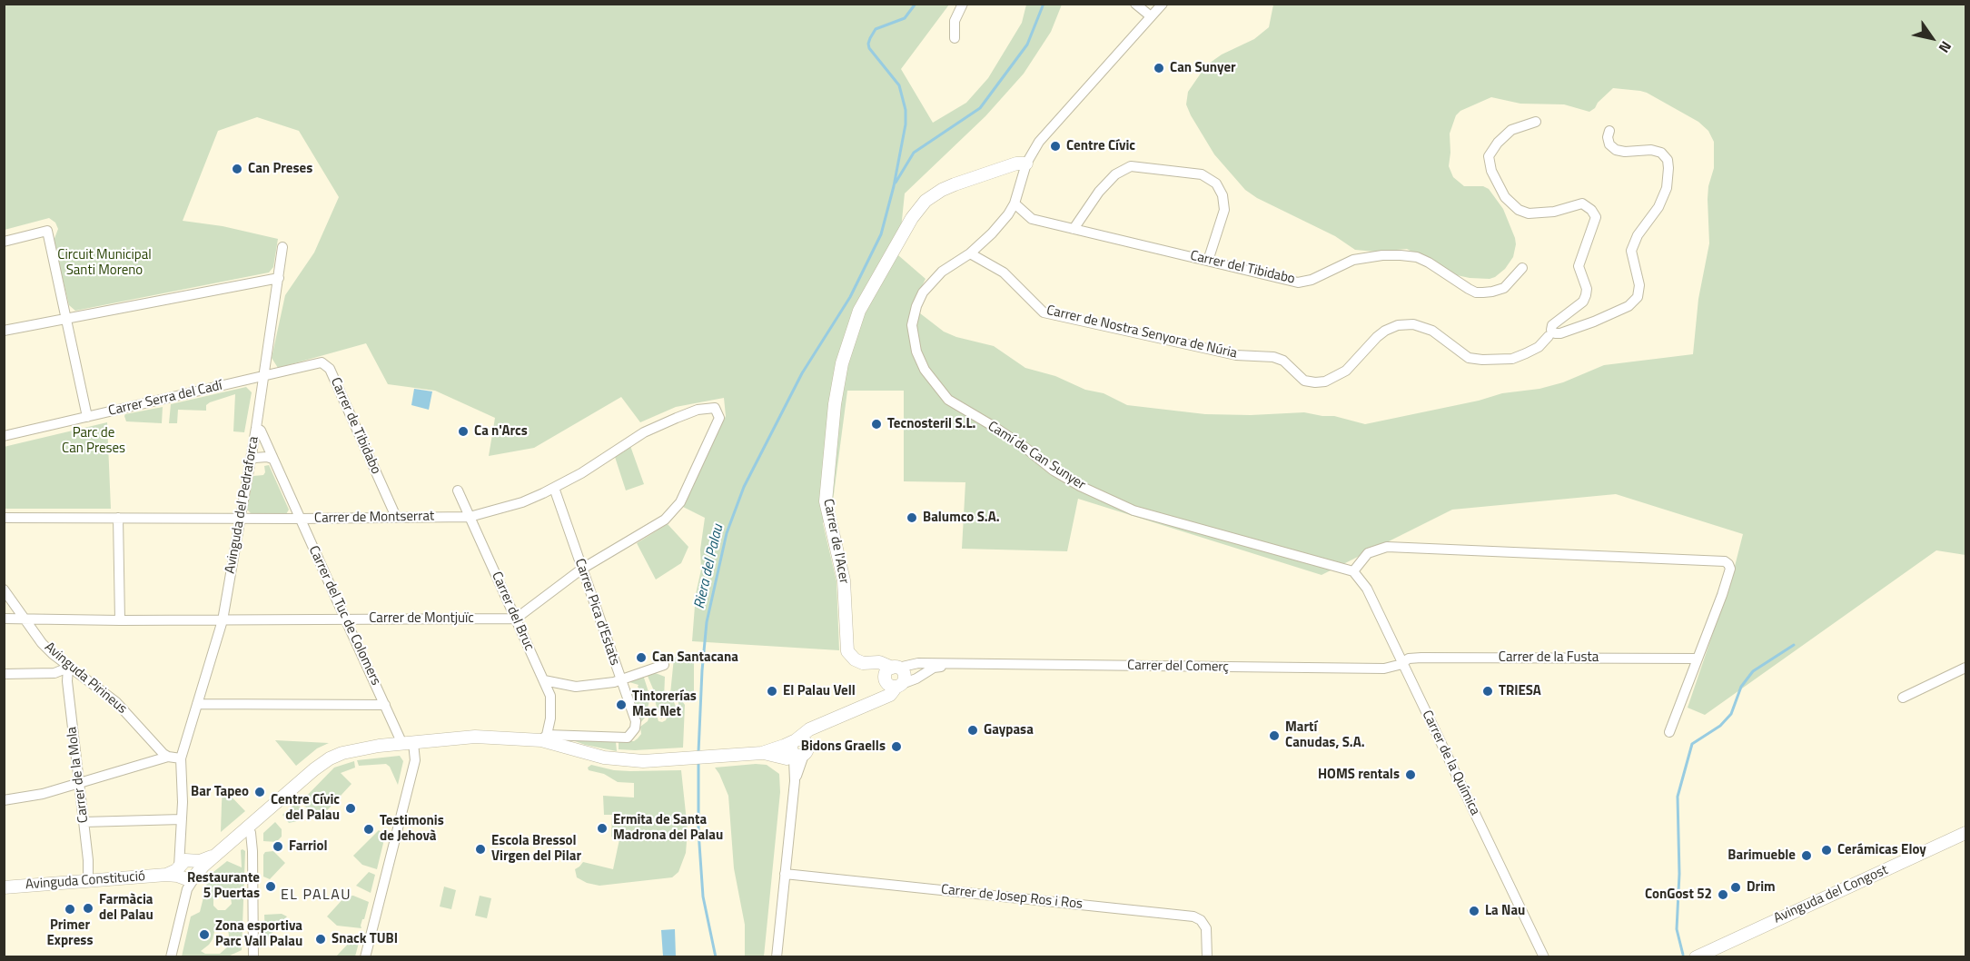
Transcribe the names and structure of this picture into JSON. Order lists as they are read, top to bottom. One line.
{"streets":{"street":["Carrer del Tibidabo","Carrer de Nostra Senyora de Núria","Carrer Serra del Cadí","Carrer de Tibidabo","Camí de Can Sunyer","Avinguda del Pedraforca","Carrer de Montserrat","Carrer de l'Acer","Carrer del Bruc","Carrer Pica d'Estats","Carrer del Tuc de Colomers","Carrer de Montjuïc","Carrer de la Fusta","Carrer del Comerç","Avinguda Pirineus","Carrer de la Química","Carrer de la Mola","Avinguda Constitució","Avinguda del Congost","Carrer de Josep Ros i Ros"]},"crossings":[["Carrer de Nostra Senyora de Núria","Camí de Can Sunyer"],["Carrer Serra del Cadí","Carrer de Tibidabo"],["Carrer Serra del Cadí","Avinguda del Pedraforca"],["Carrer de Tibidabo","Avinguda del Pedraforca"],["Carrer de Tibidabo","Carrer de Montserrat"],["Camí de Can Sunyer","Carrer de la Química"],["Avinguda del Pedraforca","Carrer de Montserrat"],["Avinguda del Pedraforca","Carrer del Tuc de Colomers"],["Avinguda del Pedraforca","Carrer de Montjuïc"],["Carrer de Montserrat","Carrer del Bruc"],["Carrer de Montserrat","Carrer Pica d'Estats"],["Carrer de Montserrat","Carrer del Tuc de Colomers"],["Carrer de l'Acer","Carrer del Comerç"],["Carrer del Bruc","Carrer Pica d'Estats"],["Carrer del Bruc","Carrer de Montjuïc"],["Carrer del Tuc de Colomers","Carrer de Montjuïc"],["Carrer del Tuc de Colomers","Avinguda Constitució"],["Carrer de Montjuïc","Avinguda Pirineus"],["Carrer de la Fusta","Carrer del Comerç"],["Carrer de la Fusta","Carrer de la Química"],["Carrer del Comerç","Carrer de la Química"],["Avinguda Pirineus","Carrer de la Mola"],["Carrer de la Mola","Avinguda Constitució"]],"districts":["EL PALAU"],"water":["Riera del Palau"],"parks":["Circuit Municipal Santi Moreno","Parc de Can Preses"],"places":["Can Sunyer","Centre Cívic","Can Preses","Tecnosteril S.L.","Ca n'Arcs","Balumco S.A.","Can Santacana","El Palau Vell","TRIESA","Tintorerías Mac Net","Gaypasa","Martí Canudas, S.A.","Bidons Graells","HOMS rentals","Bar Tapeo","Centre Cívic del Palau","Ermita de Santa Madrona del Palau","Testimonis de Jehovà","Farriol","Escola Bressol Virgen del Pilar","Cerámicas Eloy","Barimueble","Restaurante 5 Puertas","Drim","ConGost 52","Farmàcia del Palau","Primer Express","La Nau","Zona esportiva Parc Vall Palau","Snack TUBI"],"north":"bottom right"}
